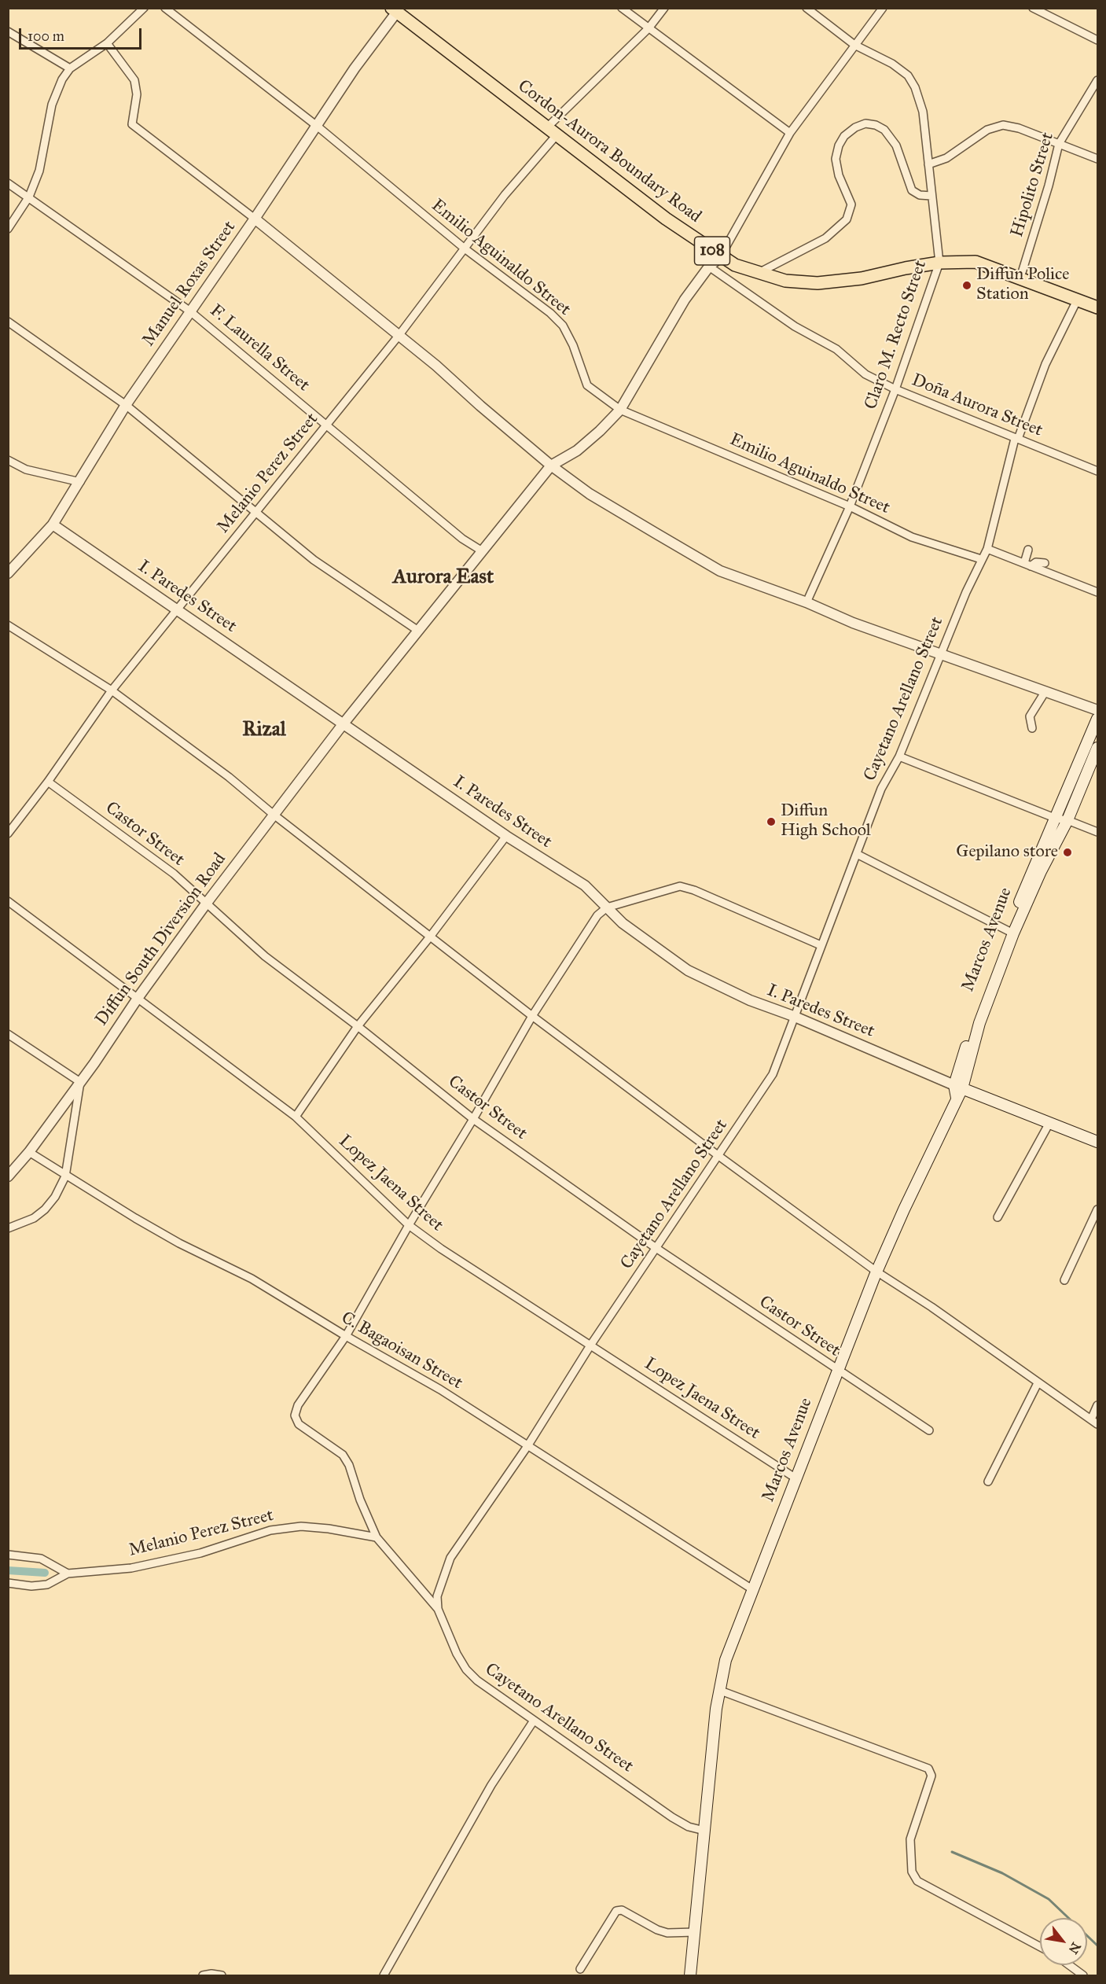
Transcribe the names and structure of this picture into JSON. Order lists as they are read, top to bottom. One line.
{"streets":{"main road":["Cordon-Aurora Boundary Road","108","Marcos Avenue"],"street":["Hipolito Street","Emilio Aguinaldo Street","Manuel Roxas Street","Claro M. Recto Street","F. Laurella Street","Doña Aurora Street","Melanio Perez Street","I. Paredes Street","Cayetano Arellano Street","Castor Street","Diffun South Diversion Road","Lopez Jaena Street","C. Bagaoisan Street"]},"crossings":[["Cordon-Aurora Boundary Road","Hipolito Street"],["Cordon-Aurora Boundary Road","Manuel Roxas Street"],["Cordon-Aurora Boundary Road","Claro M. Recto Street"],["Cordon-Aurora Boundary Road","Melanio Perez Street"],["Cordon-Aurora Boundary Road","Cayetano Arellano Street"],["Emilio Aguinaldo Street","Manuel Roxas Street"],["Emilio Aguinaldo Street","Claro M. Recto Street"],["Emilio Aguinaldo Street","Melanio Perez Street"],["Emilio Aguinaldo Street","Cayetano Arellano Street"],["Manuel Roxas Street","F. Laurella Street"],["Manuel Roxas Street","I. Paredes Street"],["Claro M. Recto Street","Doña Aurora Street"],["F. Laurella Street","Melanio Perez Street"],["F. Laurella Street","Diffun South Diversion Road"],["Doña Aurora Street","Cayetano Arellano Street"],["Melanio Perez Street","I. Paredes Street"],["Melanio Perez Street","Castor Street"],["I. Paredes Street","Cayetano Arellano Street"],["I. Paredes Street","Diffun South Diversion Road"],["I. Paredes Street","Marcos Avenue"],["Cayetano Arellano Street","Castor Street"],["Cayetano Arellano Street","Marcos Avenue"],["Cayetano Arellano Street","Lopez Jaena Street"],["Cayetano Arellano Street","C. Bagaoisan Street"],["Castor Street","Diffun South Diversion Road"],["Castor Street","Marcos Avenue"],["Diffun South Diversion Road","Lopez Jaena Street"],["Diffun South Diversion Road","C. Bagaoisan Street"],["Marcos Avenue","Lopez Jaena Street"],["Marcos Avenue","C. Bagaoisan Street"]],"districts":["Aurora East","Rizal"],"places":["Diffun Police Station","Diffun High School","Gepilano store"],"scale_bar":"100 m","north":"bottom right"}
